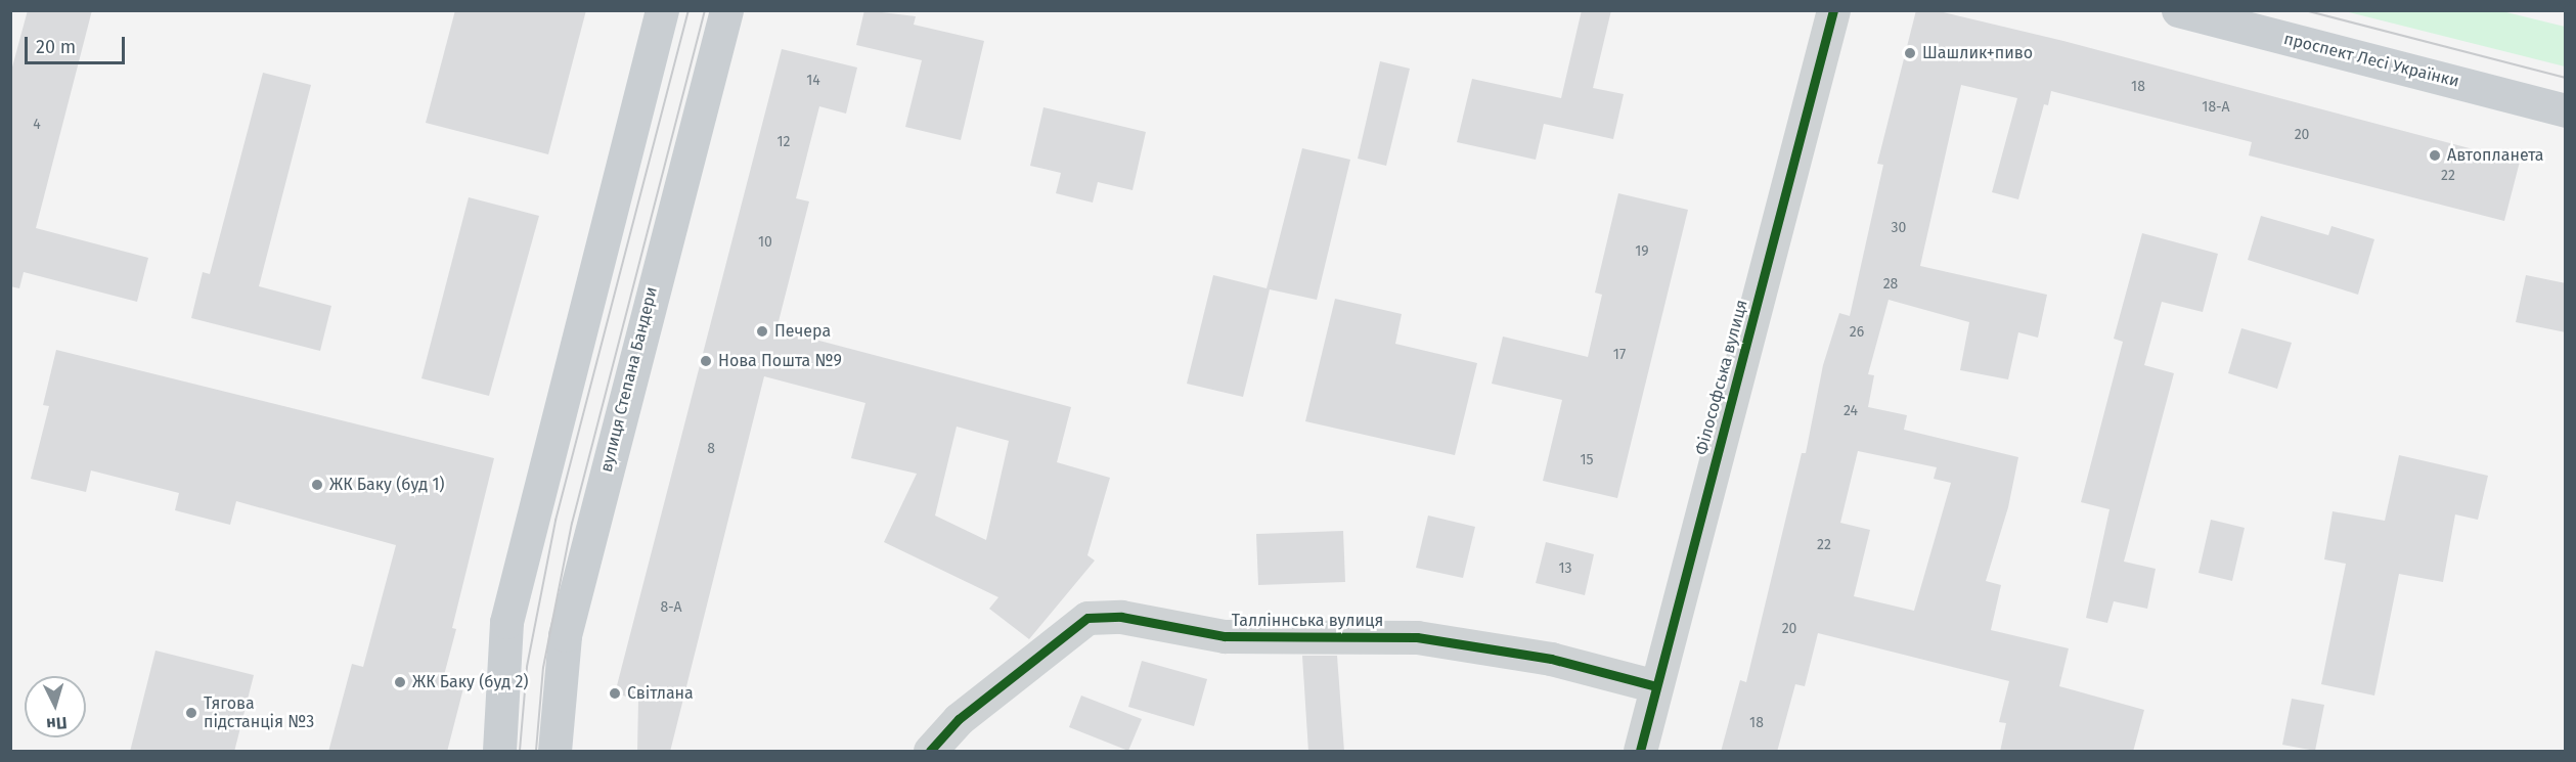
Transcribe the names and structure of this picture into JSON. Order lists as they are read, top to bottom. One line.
{"streets":{"main road":["проспект Лесі Українки","вулиця Степана Бандери"],"street":["Філософська вулиця","Талліннська вулиця"]},"crossings":[["Філософська вулиця","Талліннська вулиця"]],"places":["Шашлик+пиво","Автопланета","Печера","Нова Пошта №9","ЖК Баку (буд 1)","ЖК Баку (буд 2)","Світлана","Тягова пiдстанцiя №3"],"house_numbers":["14","18","18-А","4","20","12","22","30","10","19","28","26","17","24","8","15","22","13","8-А","20","18"],"scale_bar":"20 m","north":"bottom"}
